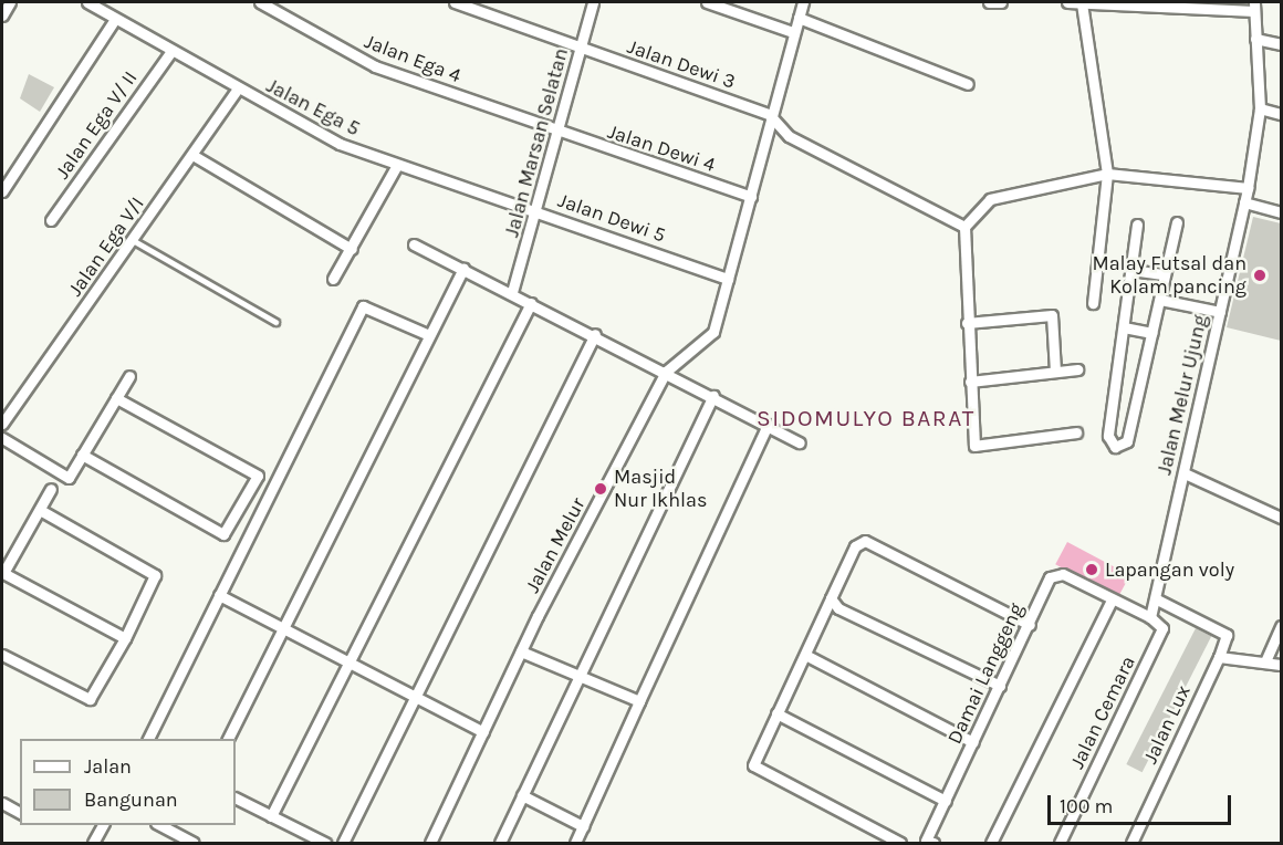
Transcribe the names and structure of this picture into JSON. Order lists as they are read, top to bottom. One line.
{"streets":{"street":["Jalan Ega 4","Jalan Dewi 3","Jalan Ega 5","Jalan Ega V/ II","Jalan Marsan Selatan","Jalan Dewi 4","Jalan Dewi 5","Jalan Ega V/I","Jalan Melur Ujung","Jalan Melur","Damai Langgeng","Jalan Cemara","Jalan Lux"]},"crossings":[["Jalan Ega 4","Jalan Marsan Selatan"],["Jalan Ega 4","Jalan Dewi 4"],["Jalan Dewi 3","Jalan Marsan Selatan"],["Jalan Dewi 3","Jalan Melur"],["Jalan Ega 5","Jalan Ega V/ II"],["Jalan Ega 5","Jalan Marsan Selatan"],["Jalan Ega 5","Jalan Dewi 5"],["Jalan Ega 5","Jalan Ega V/I"],["Jalan Marsan Selatan","Jalan Dewi 4"],["Jalan Marsan Selatan","Jalan Dewi 5"],["Jalan Dewi 4","Jalan Melur"],["Jalan Dewi 5","Jalan Melur"],["Damai Langgeng","Jalan Cemara"]],"districts":["SIDOMULYO BARAT"],"places":["Malay Futsal dan Kolam pancing","Masjid Nur Ikhlas","Lapangan voly"],"legend":["Jalan","Bangunan"],"scale_bar":"100 m"}
